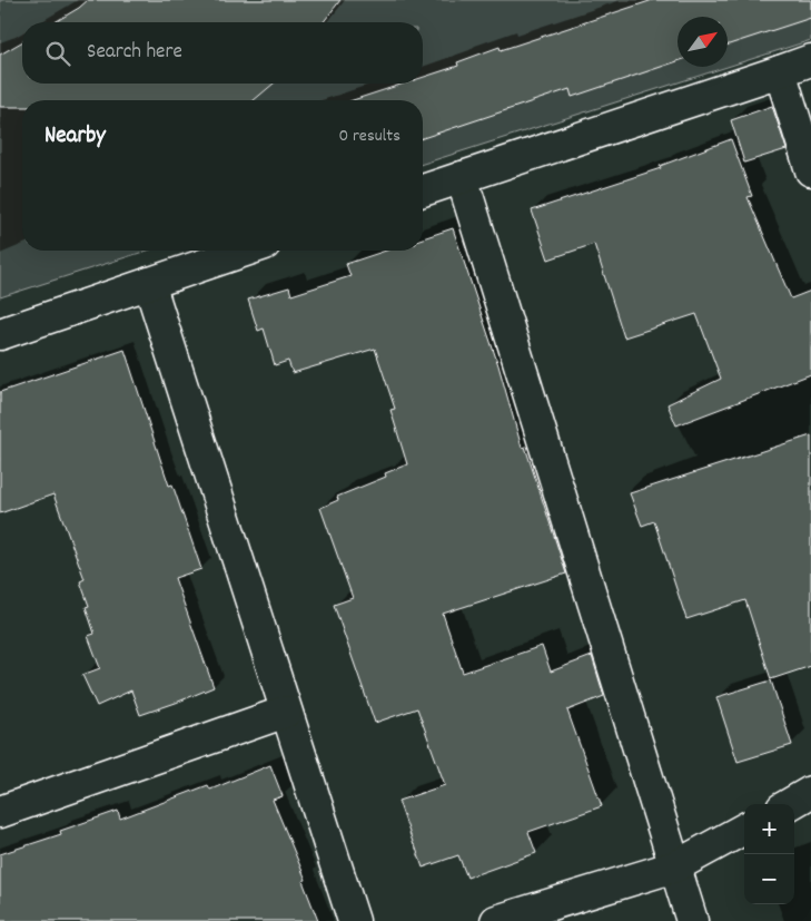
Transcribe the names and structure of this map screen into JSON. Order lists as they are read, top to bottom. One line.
{"north":"top right","page":{"search":"Search here","heading":["Nearby","0 results"],"map_buttons":["+","−"]}}
